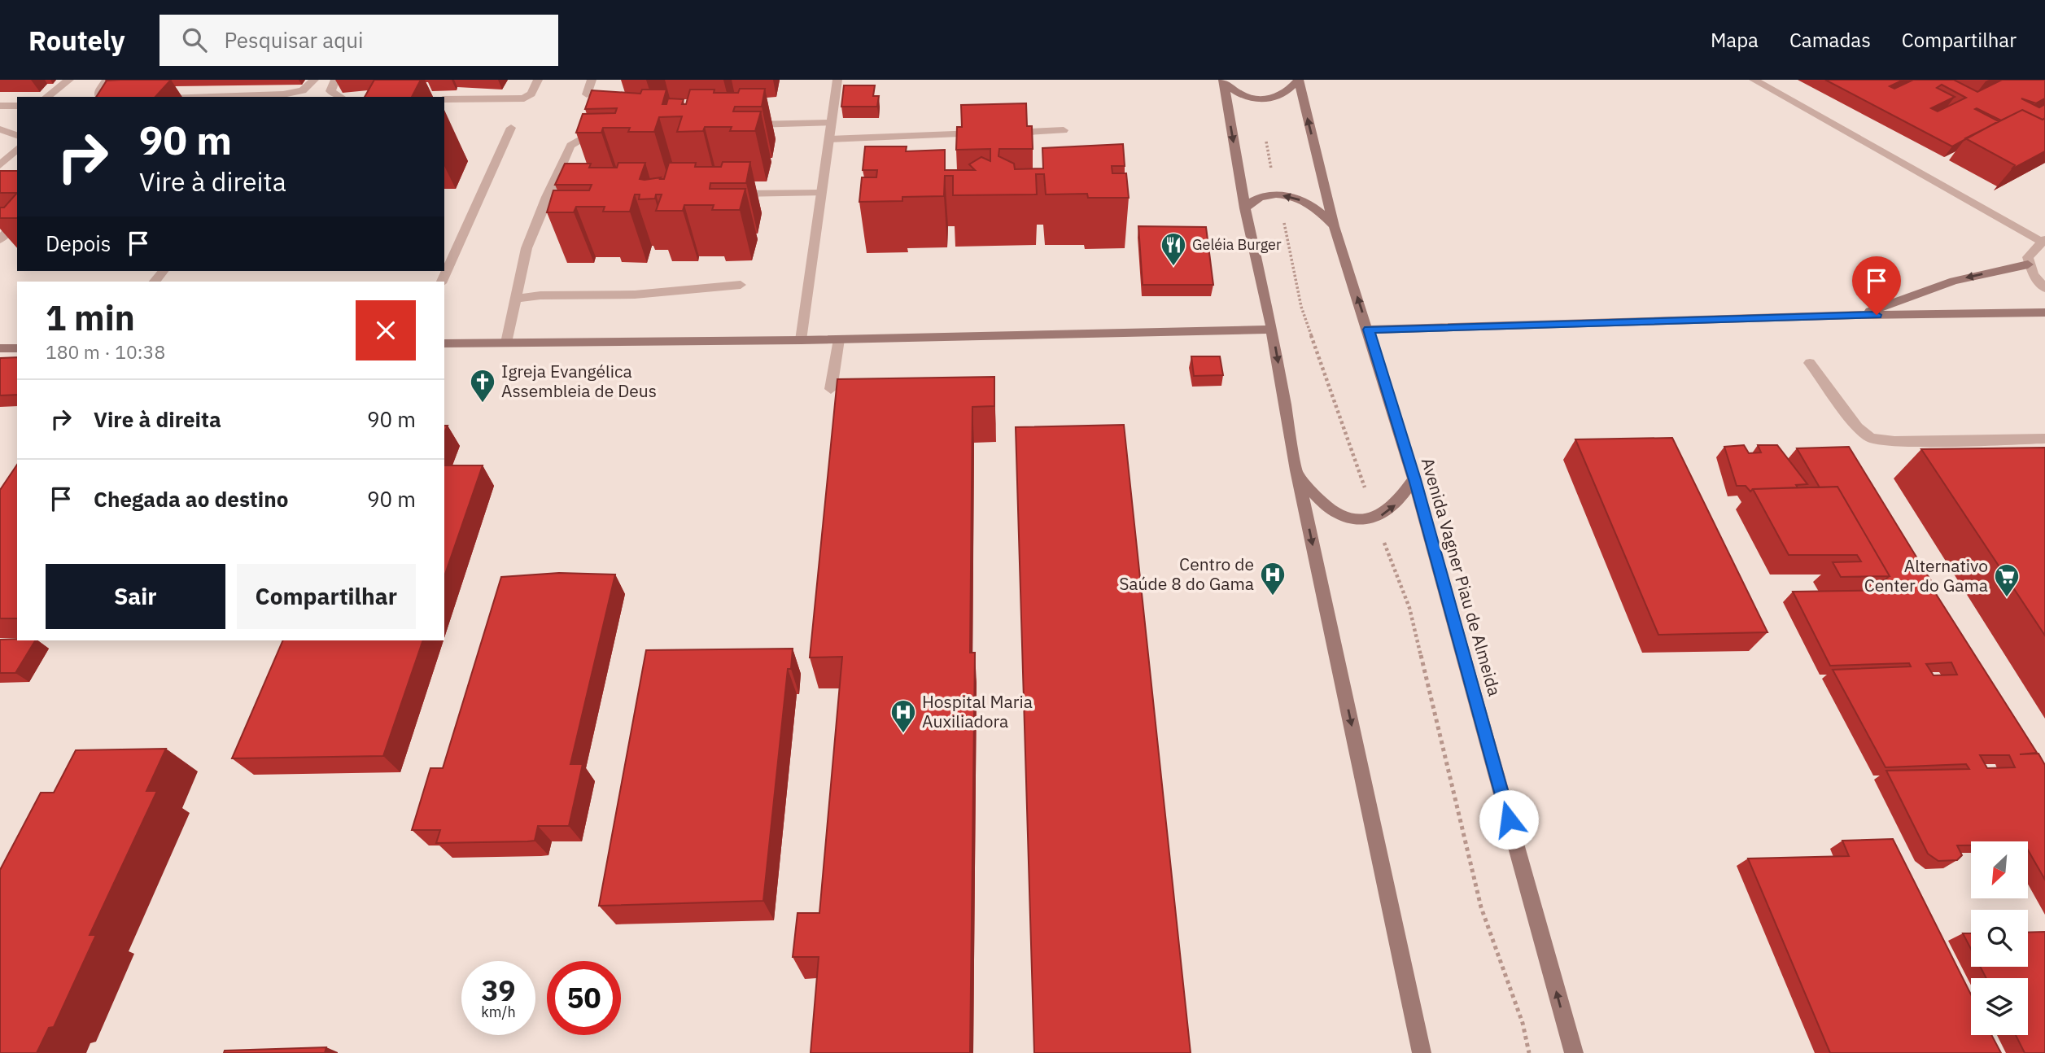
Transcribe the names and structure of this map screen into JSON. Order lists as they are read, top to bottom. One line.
{"streets":{"main road":["Avenida Vagner Piau de Almeida"]},"places":{"restaurant":["Geléia Burger"],"church":["Igreja Evangélica Assembleia de Deus"],"hospital":["Centro de Saúde 8 do Gama","Hospital Maria Auxiliadora"],"supermarket":["Alternativo Center do Gama"]},"north":"bottom left","page":{"header":"Routely","search":"Pesquisar aqui","nav":["Mapa","Camadas","Compartilhar"],"turn":["90 m","Vire à direita"],"then":"Depois","heading":["1 min","180 m · 10:38"],"list":[{"name":"Vire à direita","value":"90 m"},{"name":"Chegada ao destino","value":"90 m"}],"buttons":["Sair","Compartilhar"],"speed":"39 km/h","limit":"50"}}
